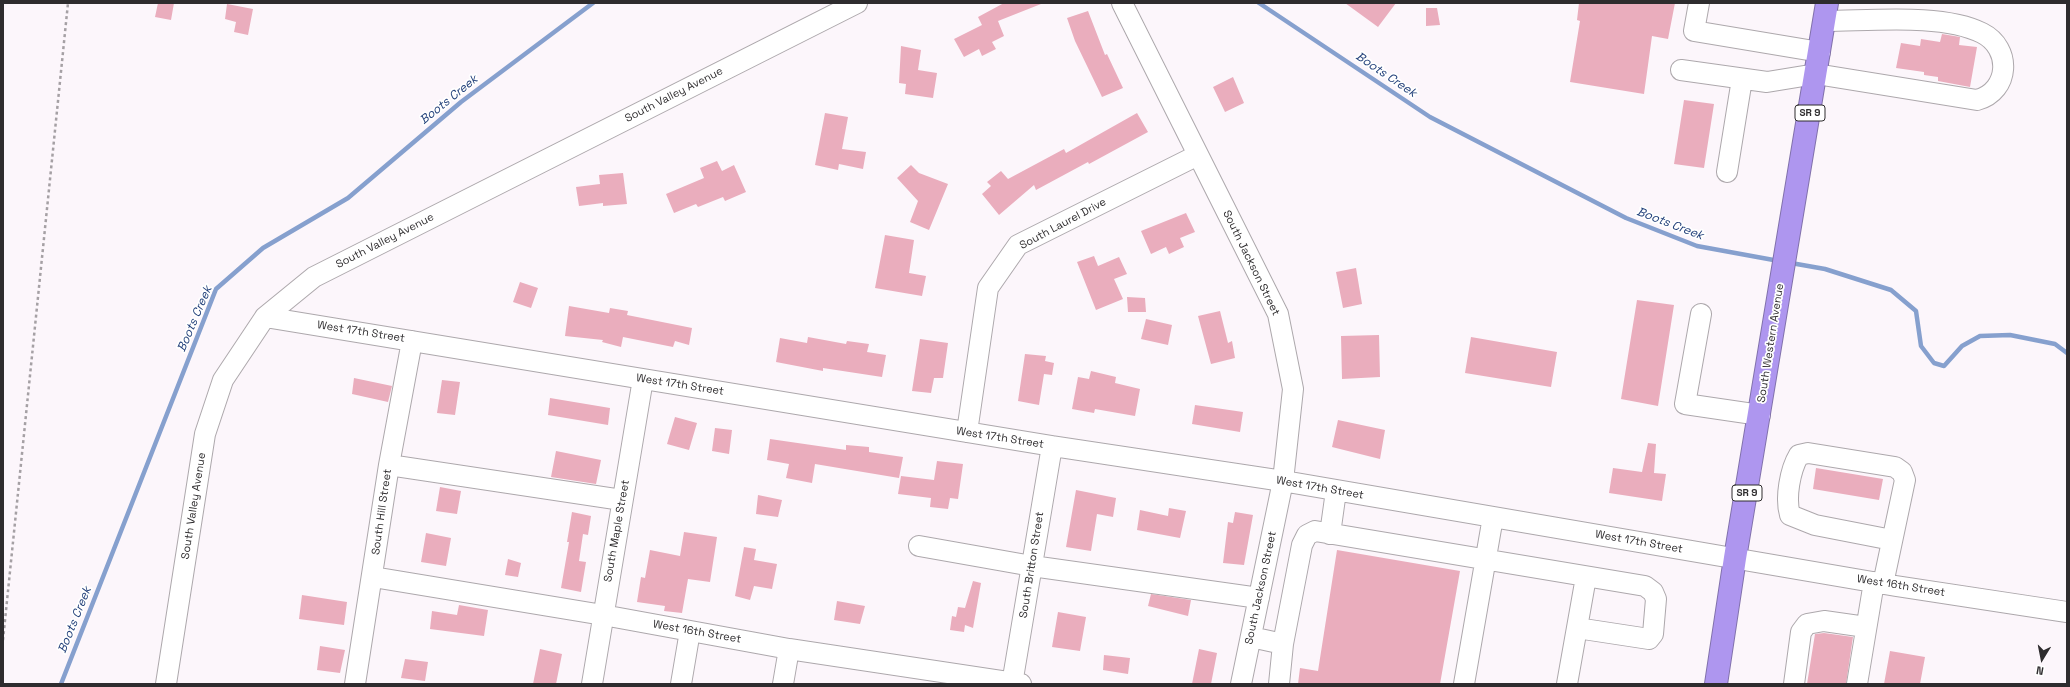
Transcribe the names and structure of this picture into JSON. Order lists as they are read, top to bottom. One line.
{"streets":{"highway":["SR 9","South Western Avenue"],"street":["South Valley Avenue","South Laurel Drive","South Jackson Street","West 17th Street","South Hill Street","South Maple Street","South Britton Street","West 16th Street"]},"crossings":[["South Valley Avenue","West 17th Street"],["South Laurel Drive","South Jackson Street"],["South Laurel Drive","West 17th Street"],["South Jackson Street","West 17th Street"],["West 17th Street","South Western Avenue"],["West 17th Street","South Hill Street"],["West 17th Street","South Maple Street"],["West 17th Street","South Britton Street"],["West 17th Street","West 16th Street"],["South Western Avenue","West 16th Street"],["South Hill Street","West 16th Street"],["South Maple Street","West 16th Street"],["South Britton Street","West 16th Street"]],"water":["Boots Creek"],"north":"bottom"}
